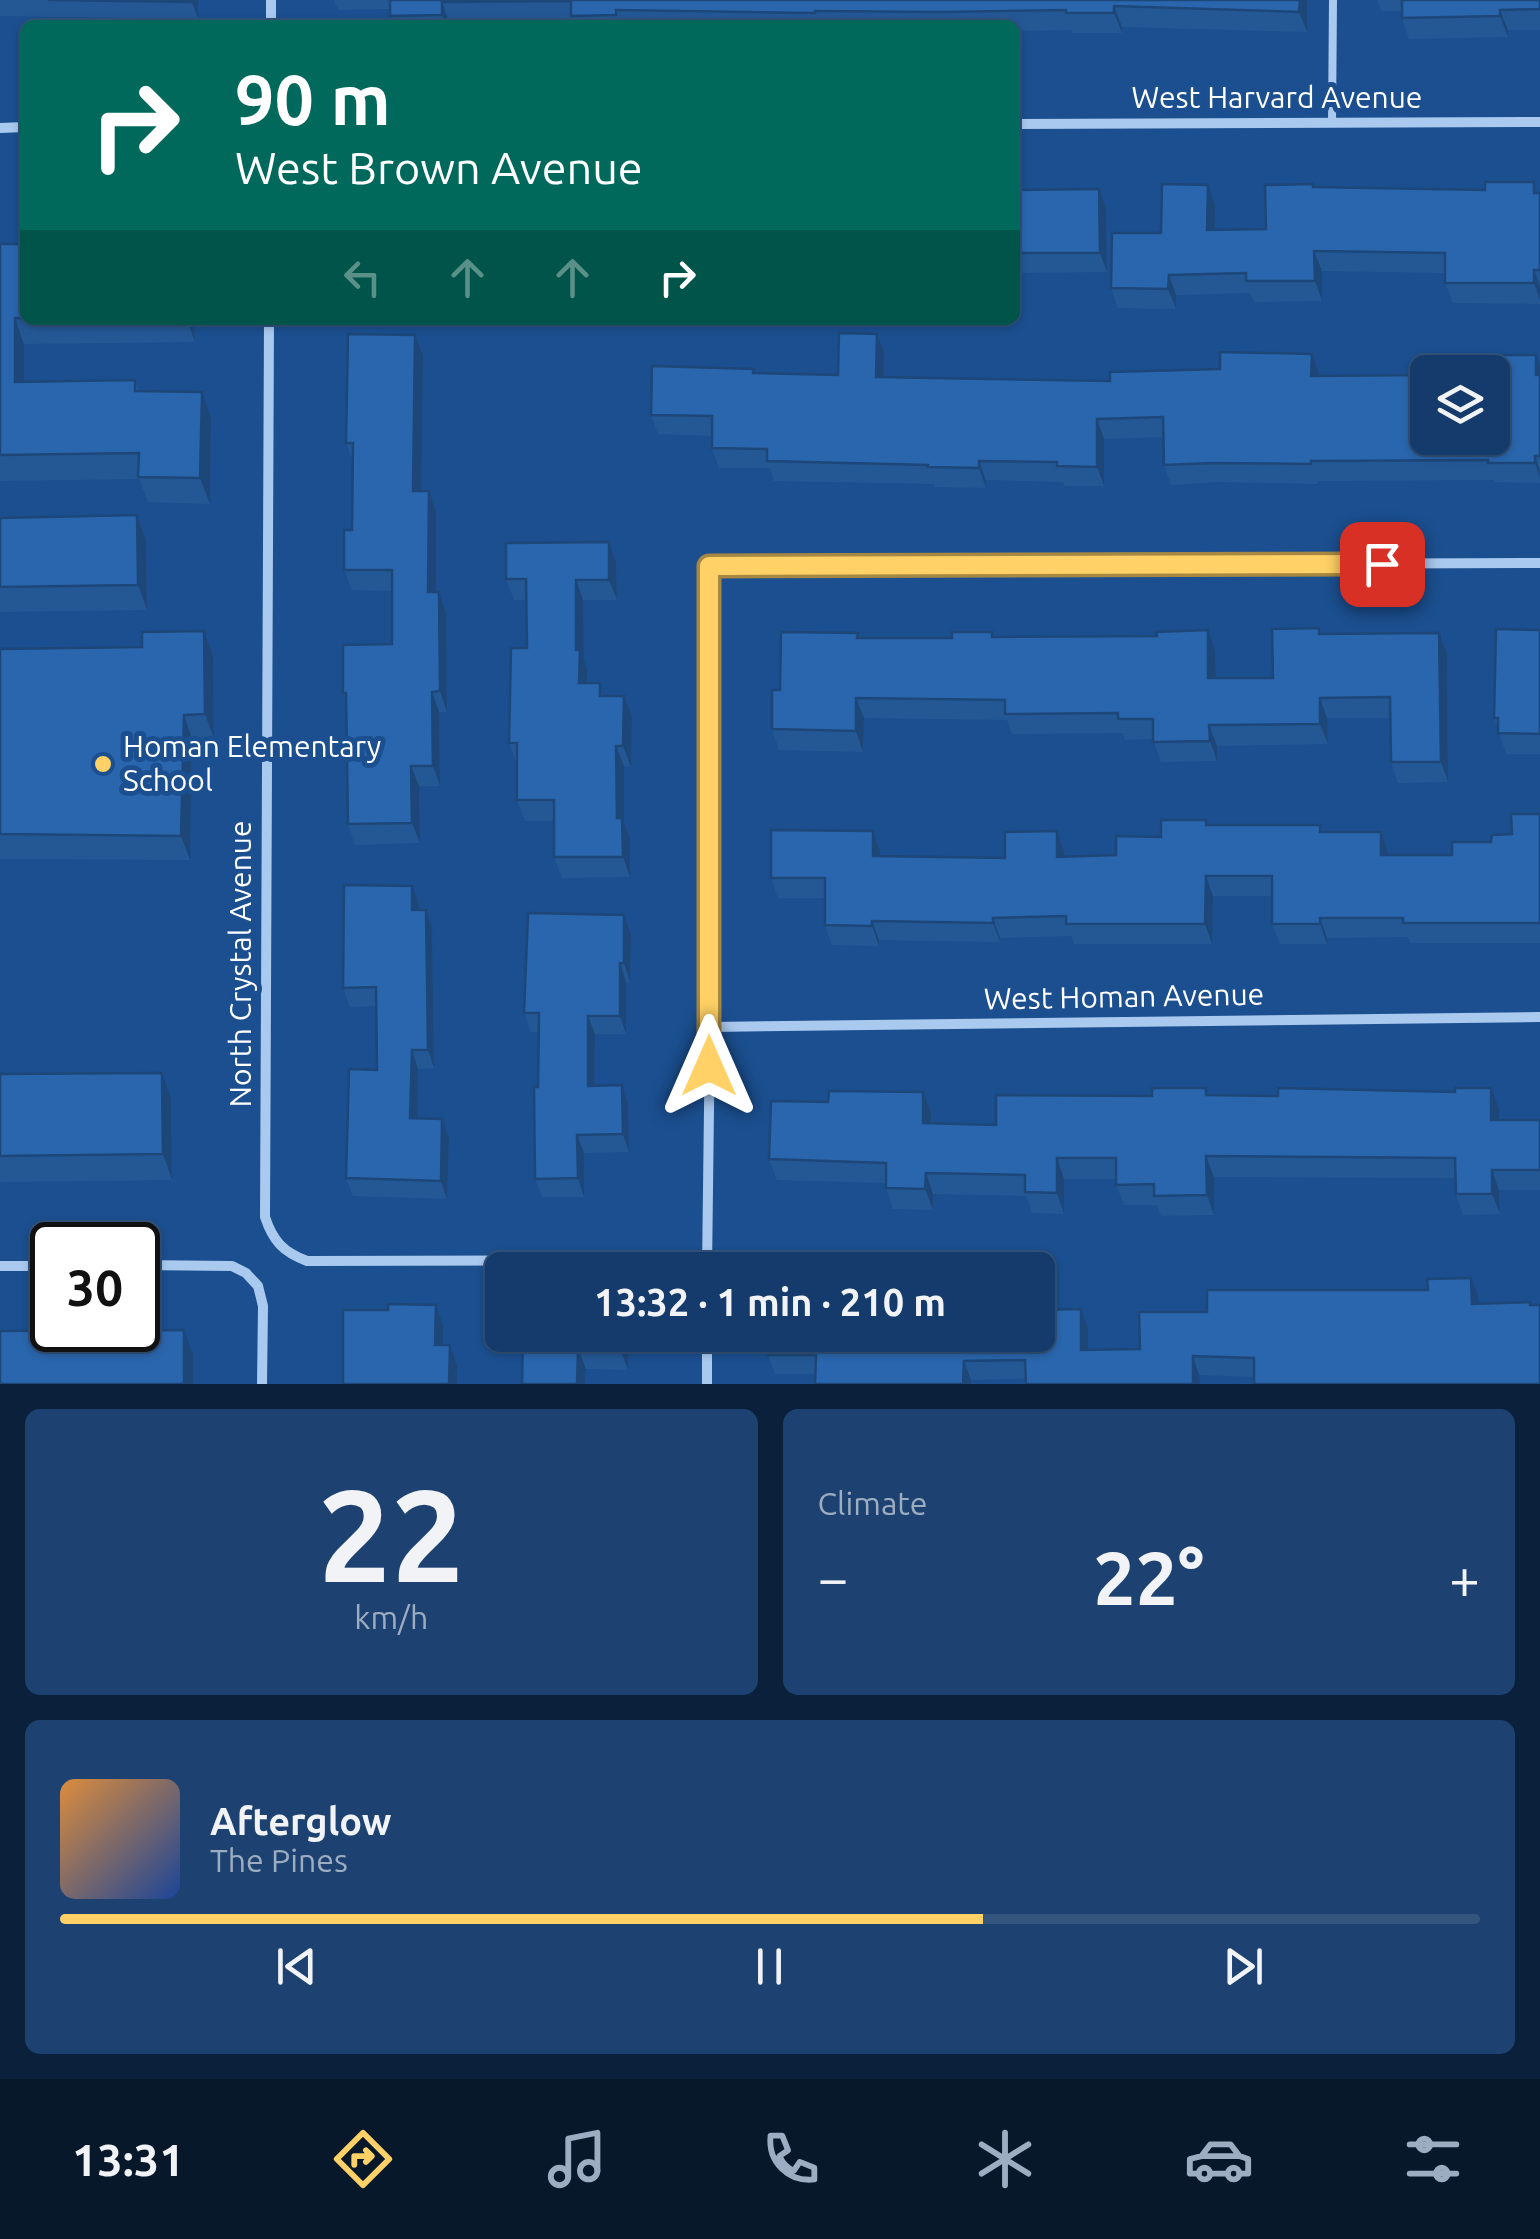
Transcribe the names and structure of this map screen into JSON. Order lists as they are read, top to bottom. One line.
{"streets":{"street":["West Harvard Avenue","North Crystal Avenue","West Homan Avenue"]},"places":["Homan Elementary School"],"page":{"turn":["90 m","West Brown Avenue"],"limit":"30","trip":"13:32 · 1 min · 210 m","tile":[["22","km/h"],"Climate"],"heat":["−","22°","+"],"song":["Afterglow","The Pines"],"tabs":"13:31"}}
